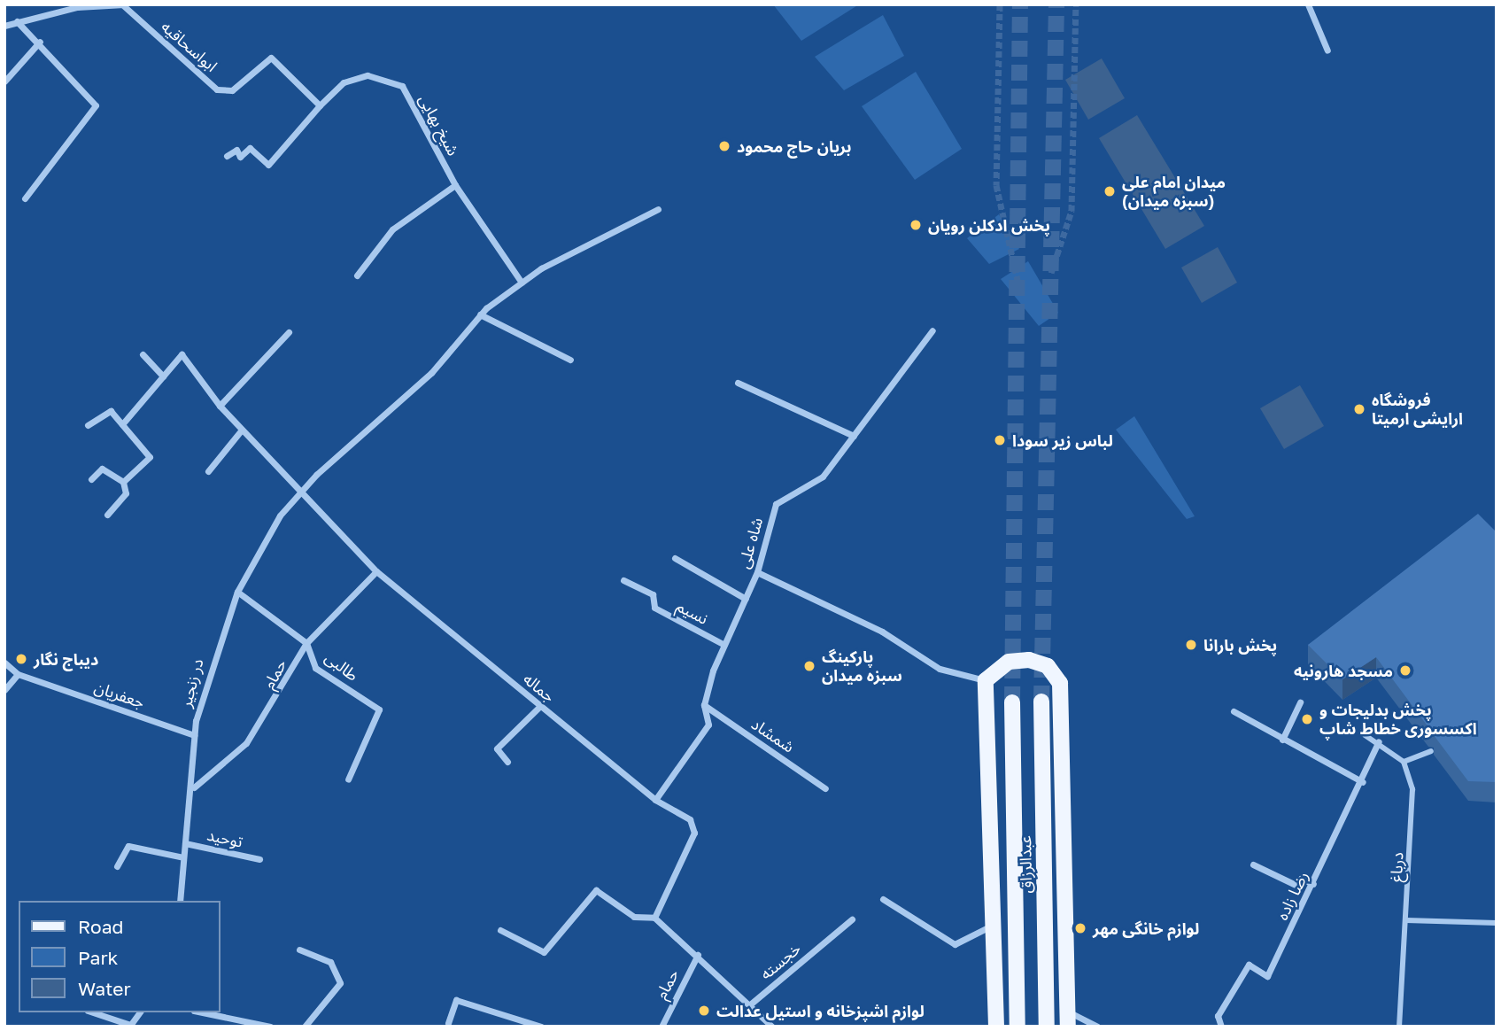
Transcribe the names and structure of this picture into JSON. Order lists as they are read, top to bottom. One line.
{"streets":{"main road":["عبدالرزاق"],"street":["ابواسحاقیه","شیخ بهایی","شاه علی","نسیم","طالبی","حمام","در زنجیر","جماله","جعفریان","شمشاد","توحید","درباغ","رضا زاده","خجسته"]},"crossings":[["ابواسحاقیه","شیخ بهایی"],["شاه علی","نسیم"],["شاه علی","جماله"],["شاه علی","شمشاد"],["طالبی","حمام"],["طالبی","در زنجیر"],["حمام","در زنجیر"],["حمام","جماله"],["در زنجیر","جماله"],["در زنجیر","جعفریان"],["در زنجیر","توحید"]],"places":["بریان حاج محمود","میدان امام علی (سبزه میدان)","پخش ادکلن رویان","فروشگاه ارایشی ارمیتا","لباس زیر سودا","پخش بارانا","دیباج نگار","پارکینگ سبزه میدان","مسجد هارونیه","پخش بدلیجات و اکسسوری خطاط شاپ","لوازم خانگی مهر","لوازم اشپزخانه و استیل عدالت"],"legend":["Road","Park","Water"]}
